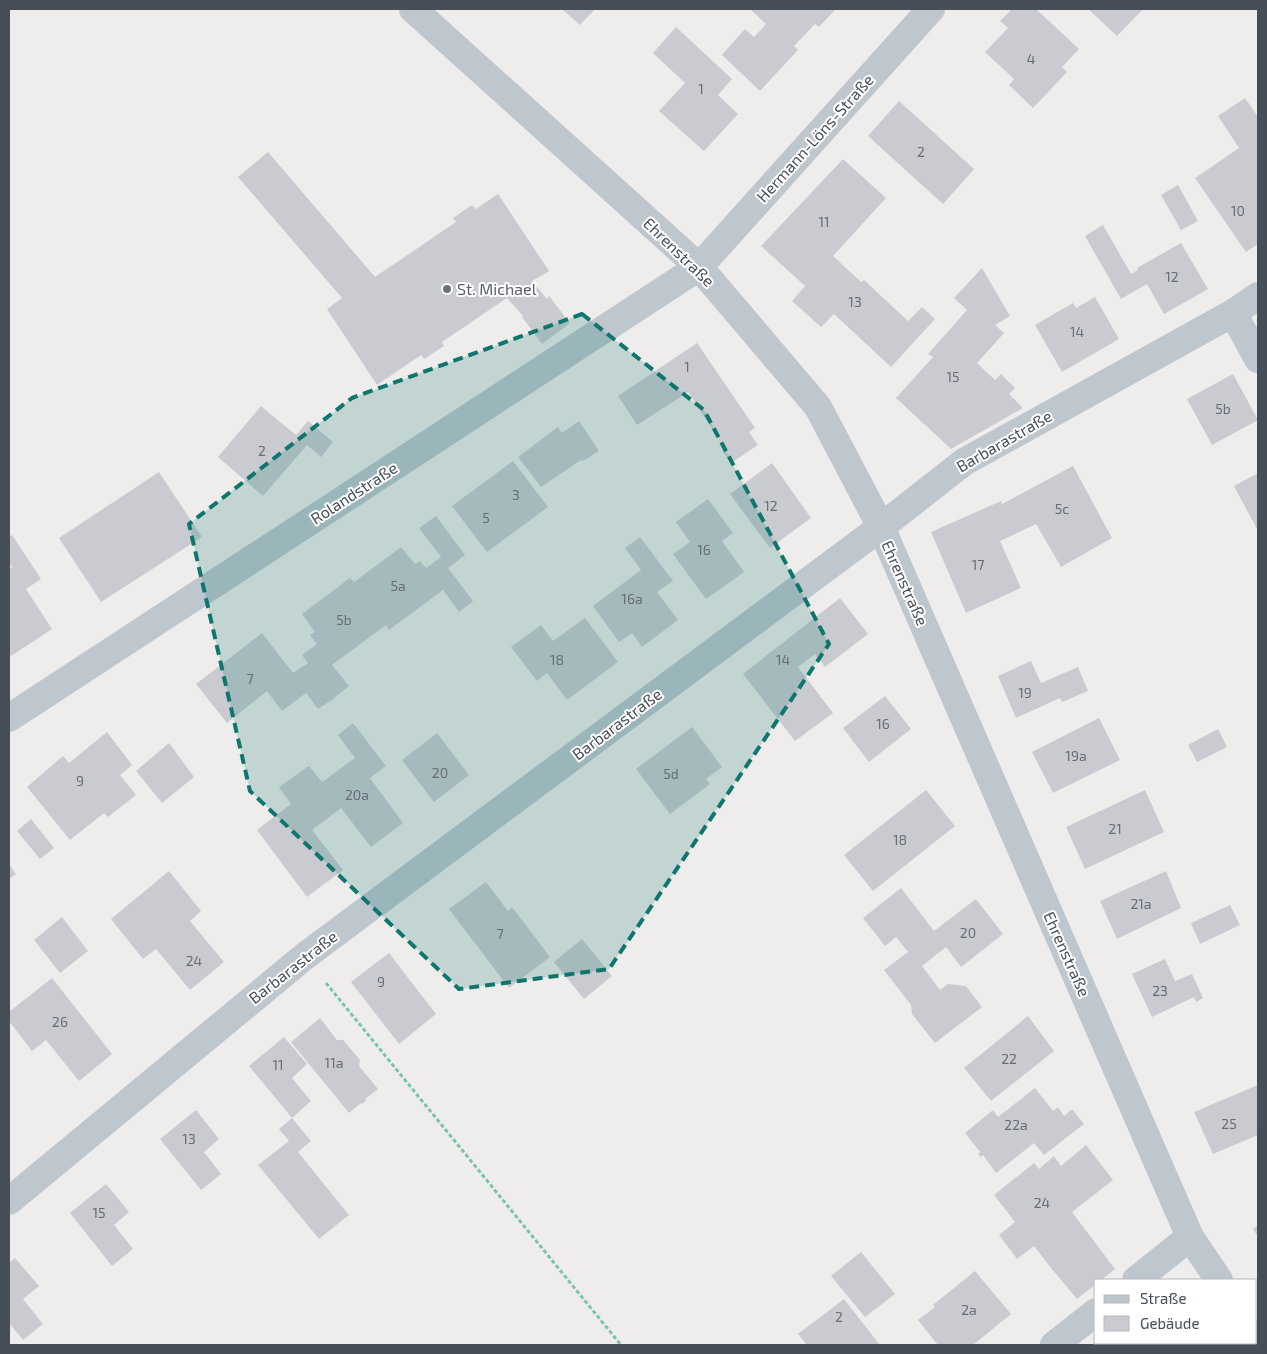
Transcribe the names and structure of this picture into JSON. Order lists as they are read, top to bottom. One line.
{"streets":{"street":["Hermann-Löns-Straße","Ehrenstraße","Barbarastraße","Rolandstraße"]},"crossings":[["Hermann-Löns-Straße","Ehrenstraße"],["Hermann-Löns-Straße","Rolandstraße"],["Ehrenstraße","Barbarastraße"],["Ehrenstraße","Rolandstraße"]],"places":["St. Michael"],"house_numbers":["4","1","2","10","11","12","13","14","1","15","5b","2","3","12","5c","5","16","17","5a","16a","5b","18","14","7","19","16","19a","20","5d","9","20a","21","18","21a","20","7","24","9","23","26","22","11a","11","25","22a","13","24","15","2a","2"],"legend":["Straße","Gebäude"]}
